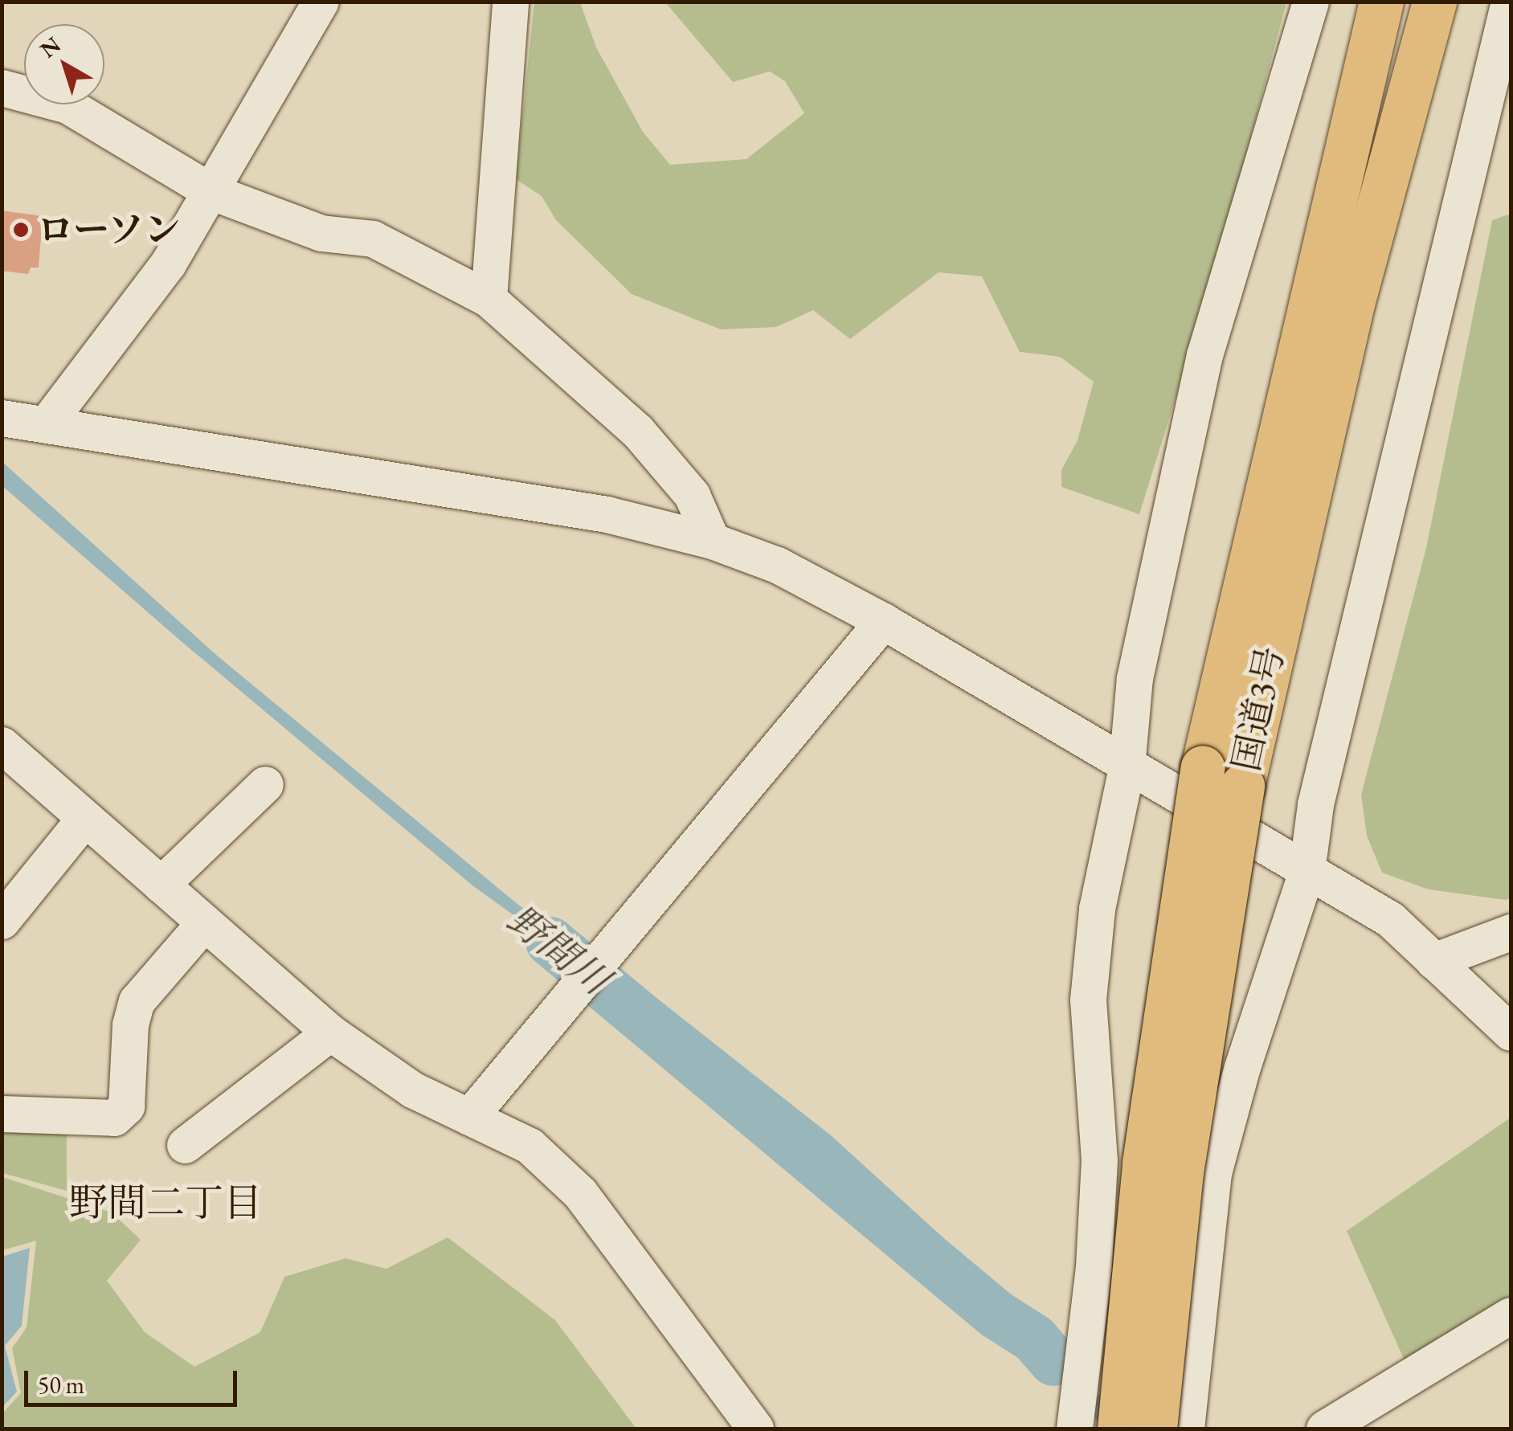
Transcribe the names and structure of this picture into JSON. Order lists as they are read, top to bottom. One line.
{"streets":{"highway":["国道3号"]},"districts":["野間二丁目"],"water":["野間川"],"places":["ローソン"],"scale_bar":"50 m","north":"top left"}
